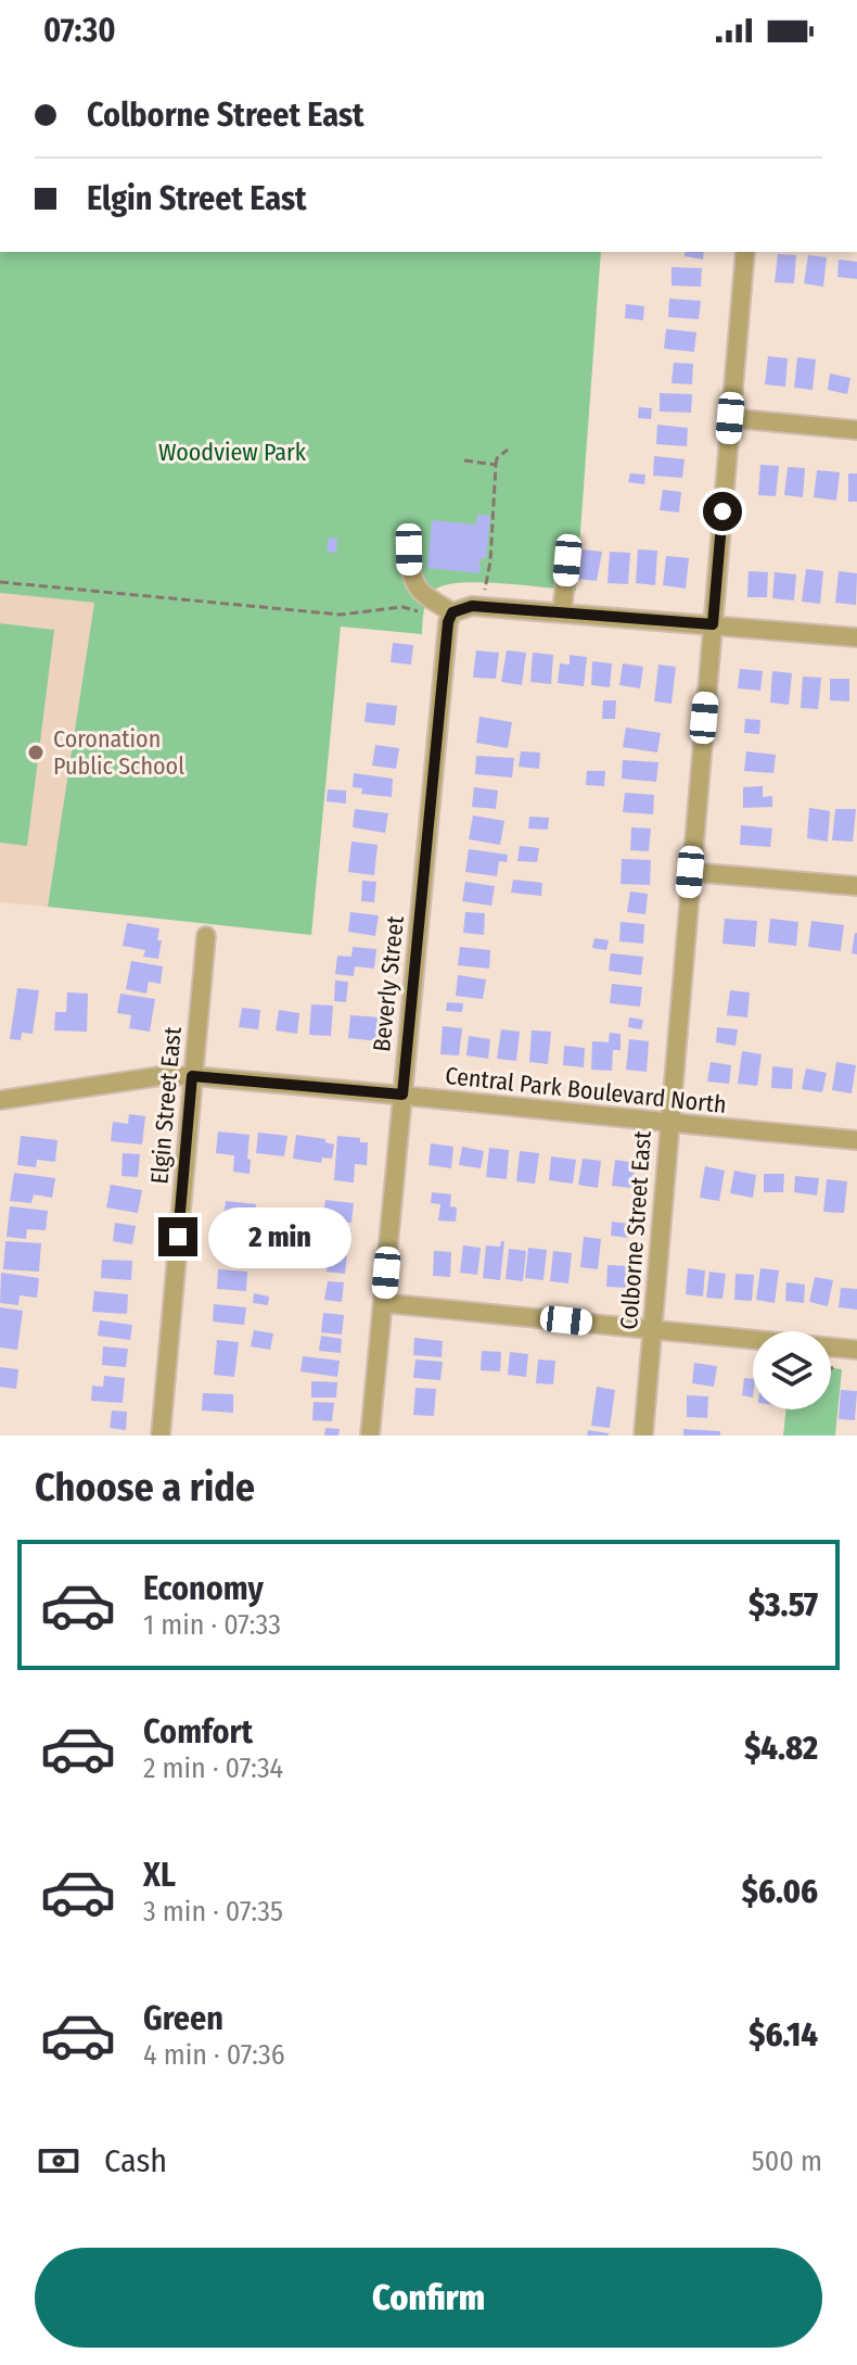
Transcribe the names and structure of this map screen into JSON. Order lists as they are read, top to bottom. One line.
{"streets":{"street":["Beverly Street","Central Park Boulevard North","Elgin Street East","Colborne Street East"]},"crossings":[["Beverly Street","Central Park Boulevard North"],["Central Park Boulevard North","Elgin Street East"],["Central Park Boulevard North","Colborne Street East"]],"parks":["Woodview Park"],"places":["Coronation Public School"],"page":{"status":"07:30","banner":["Colborne Street East","Elgin Street East"],"bubble":"2 min","heading":"Choose a ride","list":[{"name":"Economy","note":"1 min · 07:33","value":"$3.57"},{"name":"Comfort","note":"2 min · 07:34","value":"$4.82"},{"name":"XL","note":"3 min · 07:35","value":"$6.06"},{"name":"Green","note":"4 min · 07:36","value":"$6.14"}],"pay":["Cash","500 m"],"buttons":"Confirm"}}
